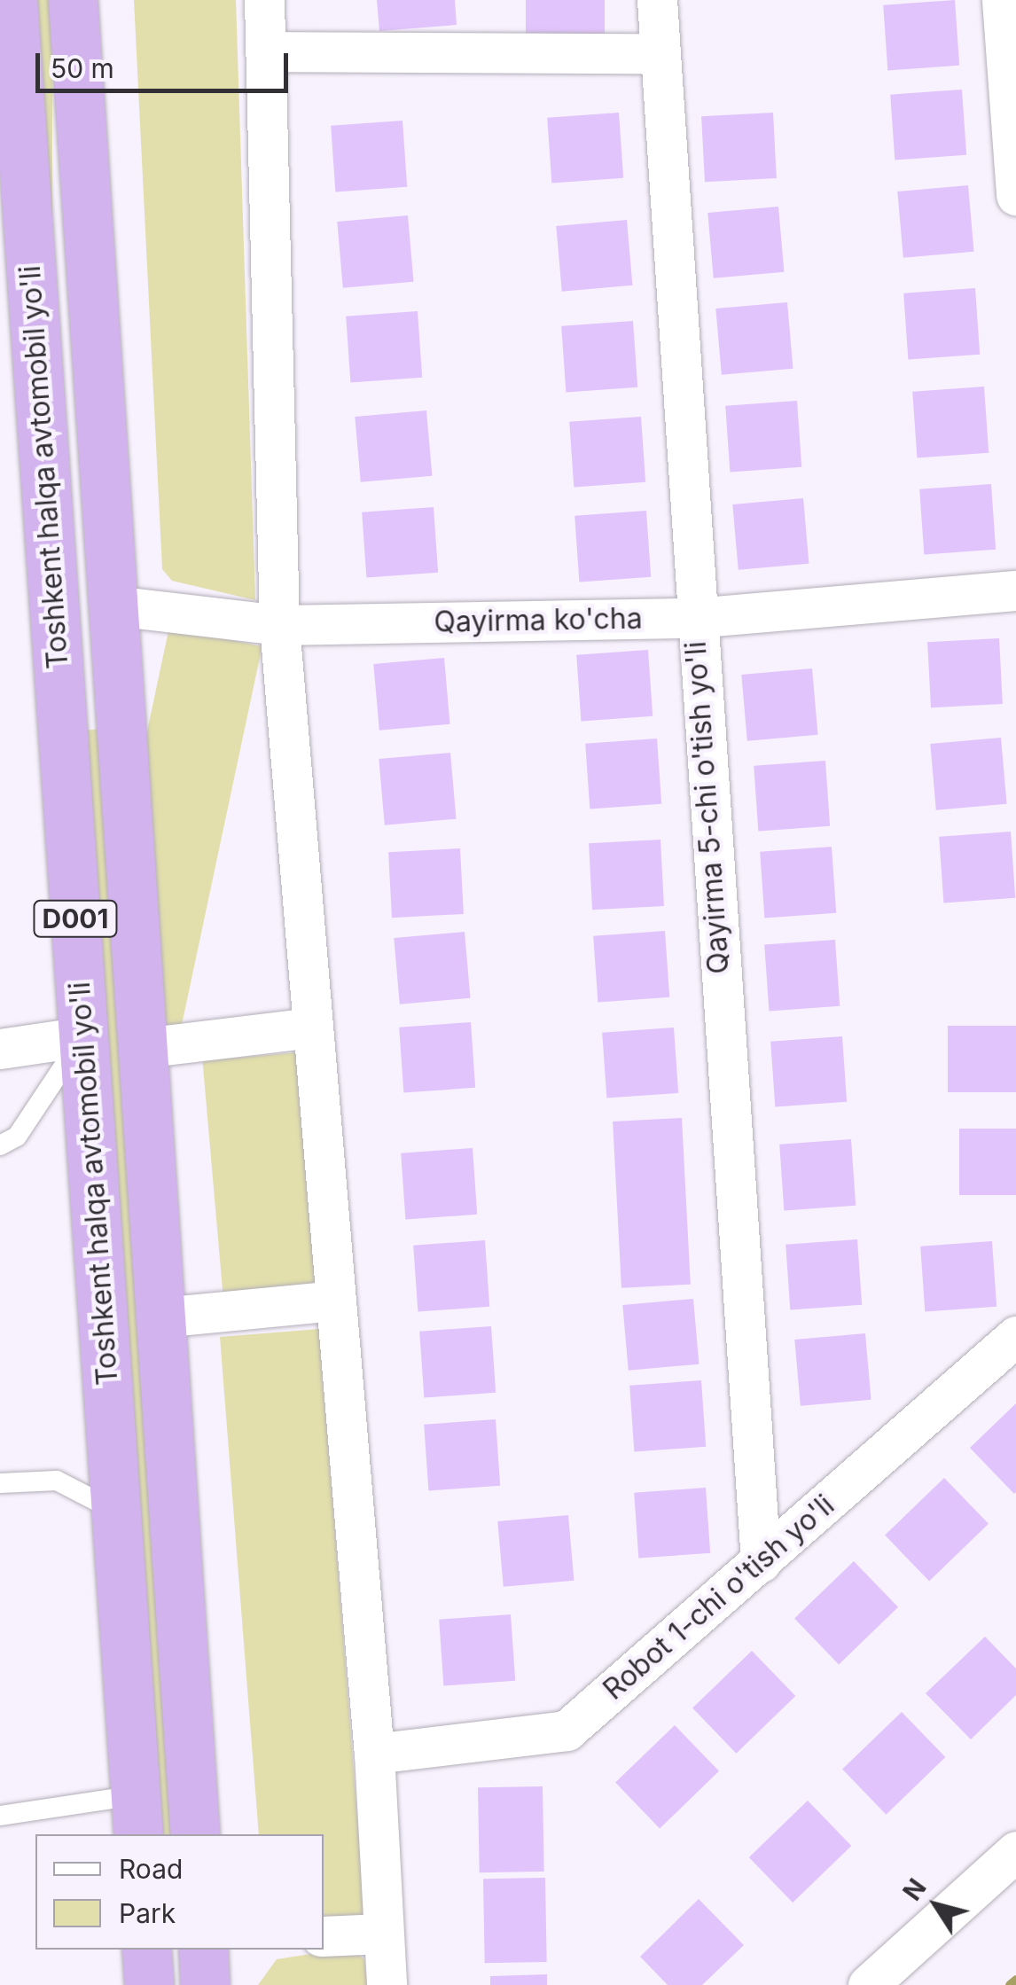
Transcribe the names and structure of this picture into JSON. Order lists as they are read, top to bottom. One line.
{"streets":{"highway":["Toshkent halqa avtomobil yo'li","D001"],"street":["Qayirma ko'cha","Qayirma 5-chi o'tish yo'li","Robot 1-chi o'tish yo'li"]},"crossings":[["Toshkent halqa avtomobil yo'li","Qayirma ko'cha"],["Qayirma ko'cha","Qayirma 5-chi o'tish yo'li"],["Qayirma 5-chi o'tish yo'li","Robot 1-chi o'tish yo'li"]],"legend":["Road","Park"],"scale_bar":"50 m","north":"top left"}
